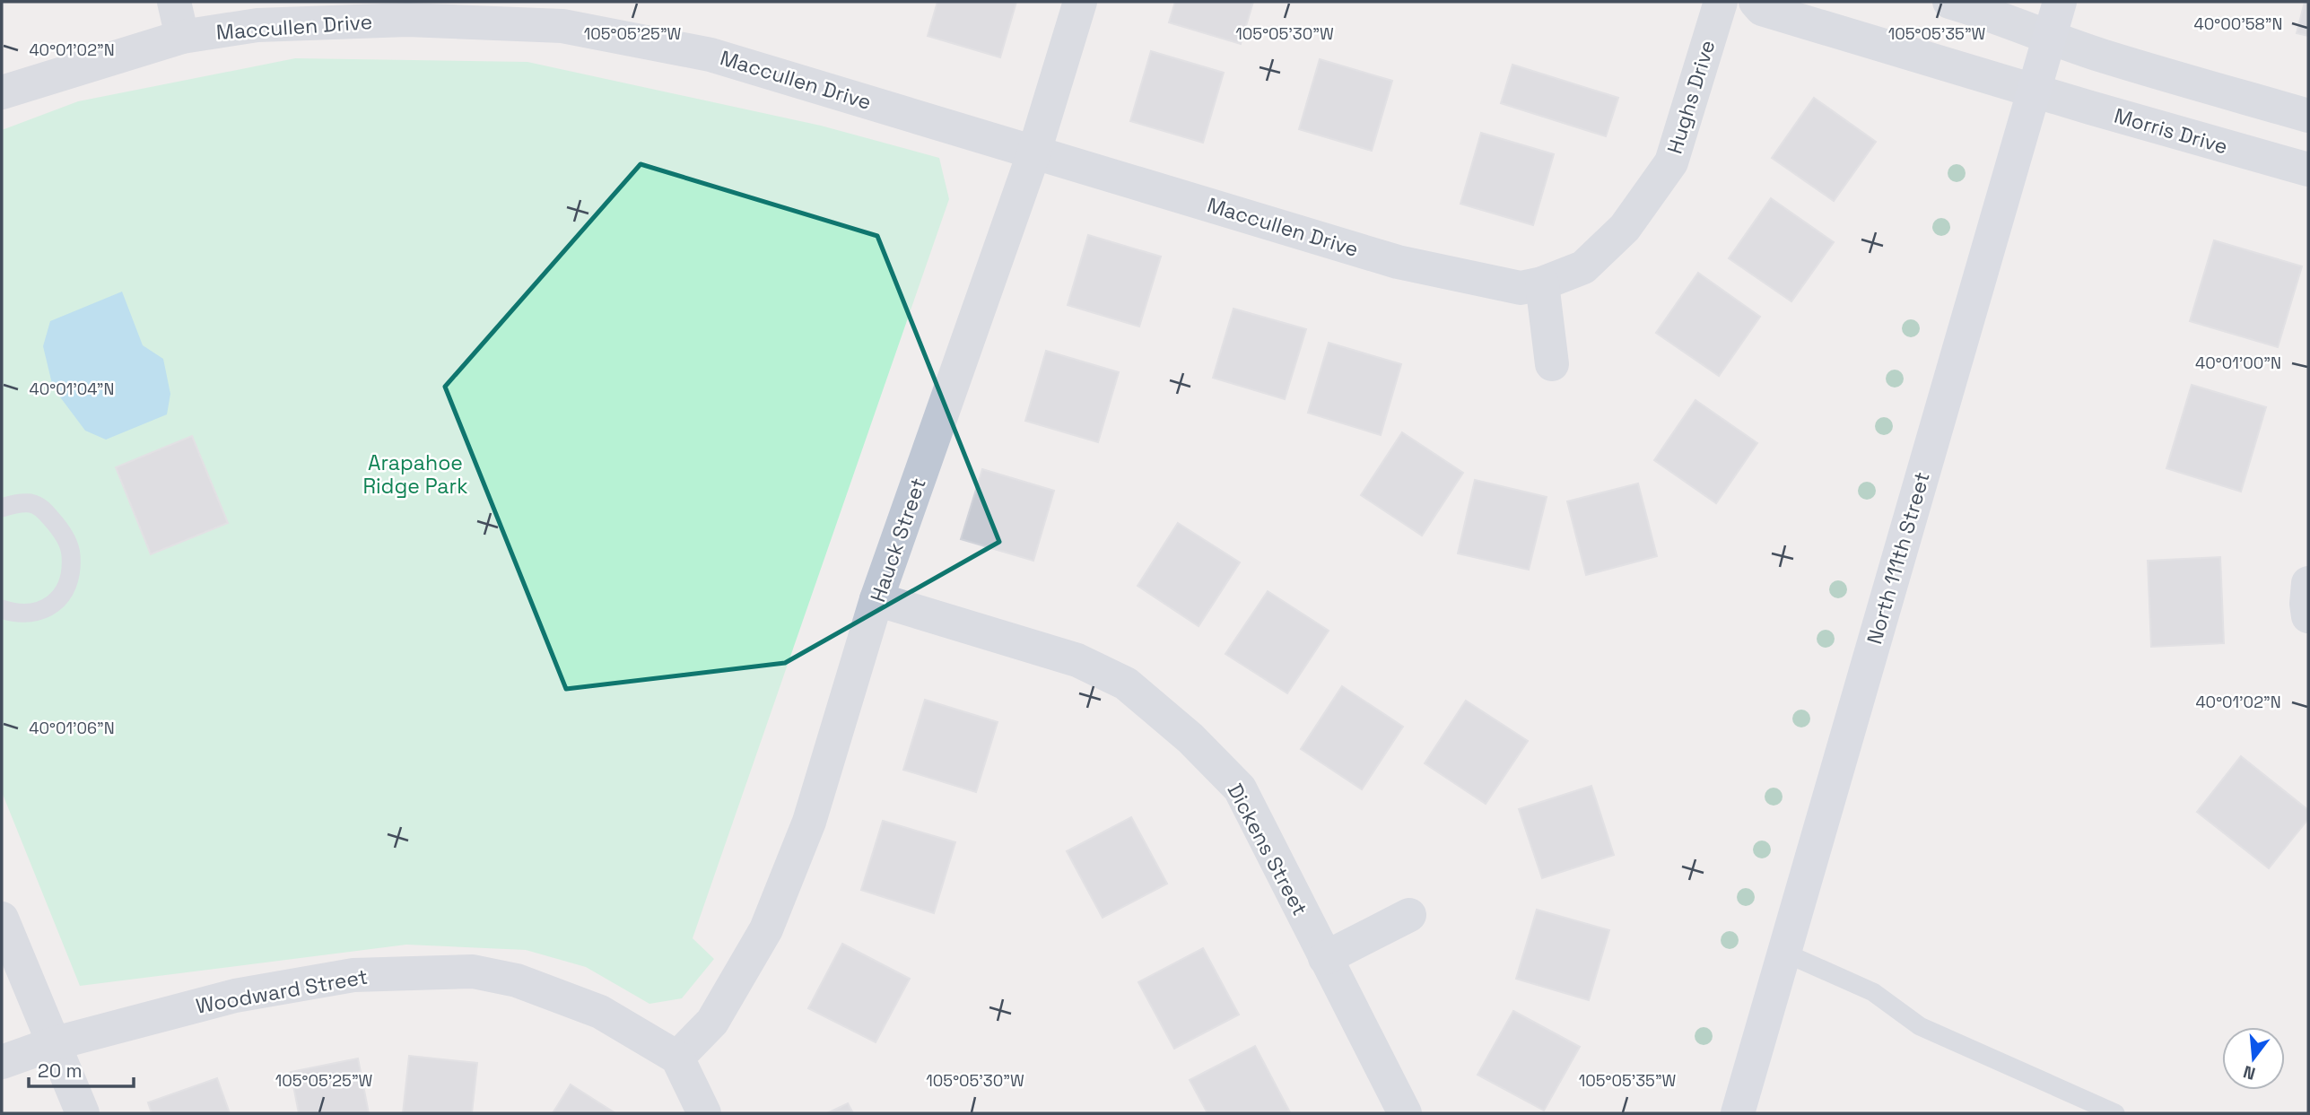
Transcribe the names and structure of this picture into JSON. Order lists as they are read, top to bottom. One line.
{"streets":{"street":["Maccullen Drive","Hughs Drive","Morris Drive","Hauck Street","North 111th Street","Dickens Street","Woodward Street"]},"crossings":[["Maccullen Drive","Hughs Drive"],["Maccullen Drive","Hauck Street"],["Morris Drive","North 111th Street"],["Hauck Street","Dickens Street"],["Hauck Street","Woodward Street"]],"parks":["Arapahoe Ridge Park"],"scale_bar":"20 m","north":"bottom","coordinates":["40°00'58\"N","105°05'25\"W","105°05'30\"W","105°05'35\"W","40°01'02\"N","40°01'00\"N","40°01'04\"N","40°01'06\"N"]}
